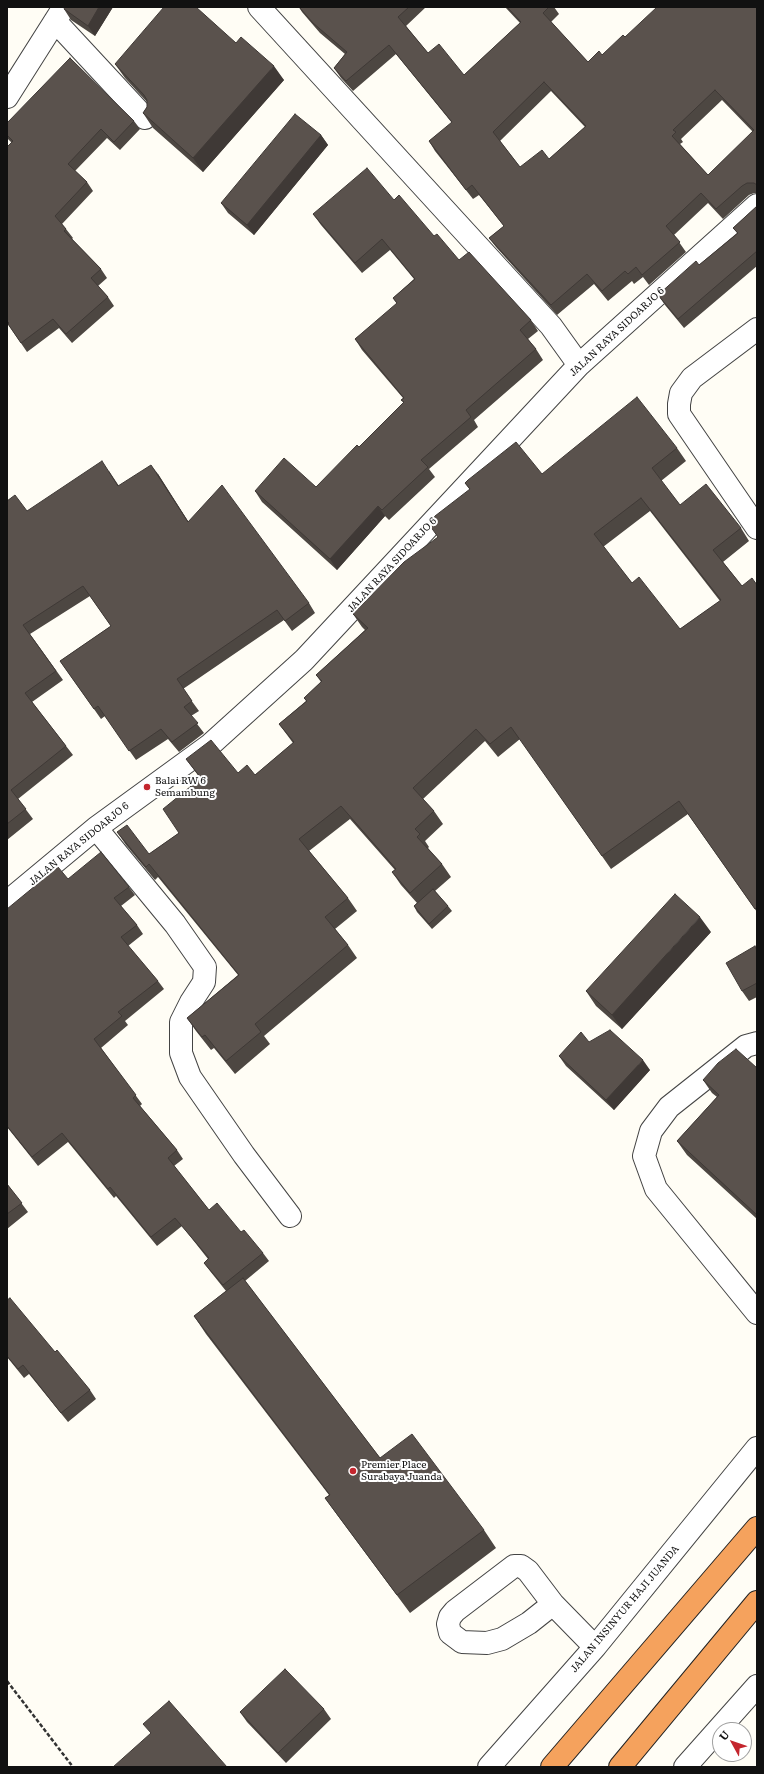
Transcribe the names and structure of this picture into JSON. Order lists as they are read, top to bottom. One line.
{"streets":{"street":["JALAN RAYA SIDOARJO 6","JALAN INSINYUR HAJI JUANDA"]},"places":["Balai RW 6 Semambung","Premier Place Surabaya Juanda"],"north":"top left"}
